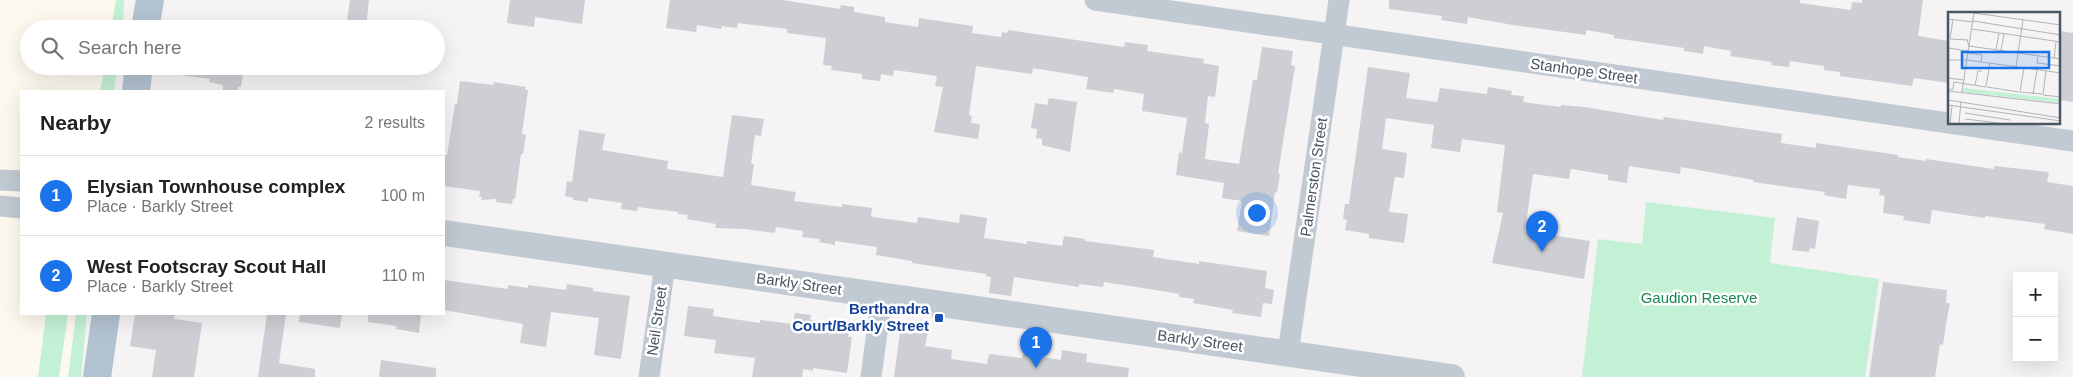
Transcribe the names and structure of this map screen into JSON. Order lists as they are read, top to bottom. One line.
{"streets":{"street":["Stanhope Street","Palmerston Street","Barkly Street","Neil Street"]},"crossings":[["Stanhope Street","Palmerston Street"],["Palmerston Street","Barkly Street"],["Barkly Street","Neil Street"]],"parks":["Gaudion Reserve"],"places":{"transit":["Berthandra Court/Barkly Street"]},"page":{"search":"Search here","heading":["Nearby","2 results"],"list":[{"mark":"1","name":"Elysian Townhouse complex","note":"Place · Barkly Street","value":"100 m"},{"mark":"2","name":"West Footscray Scout Hall","note":"Place · Barkly Street","value":"110 m"}],"pins":["2","1"],"map_buttons":["+","−"]}}
